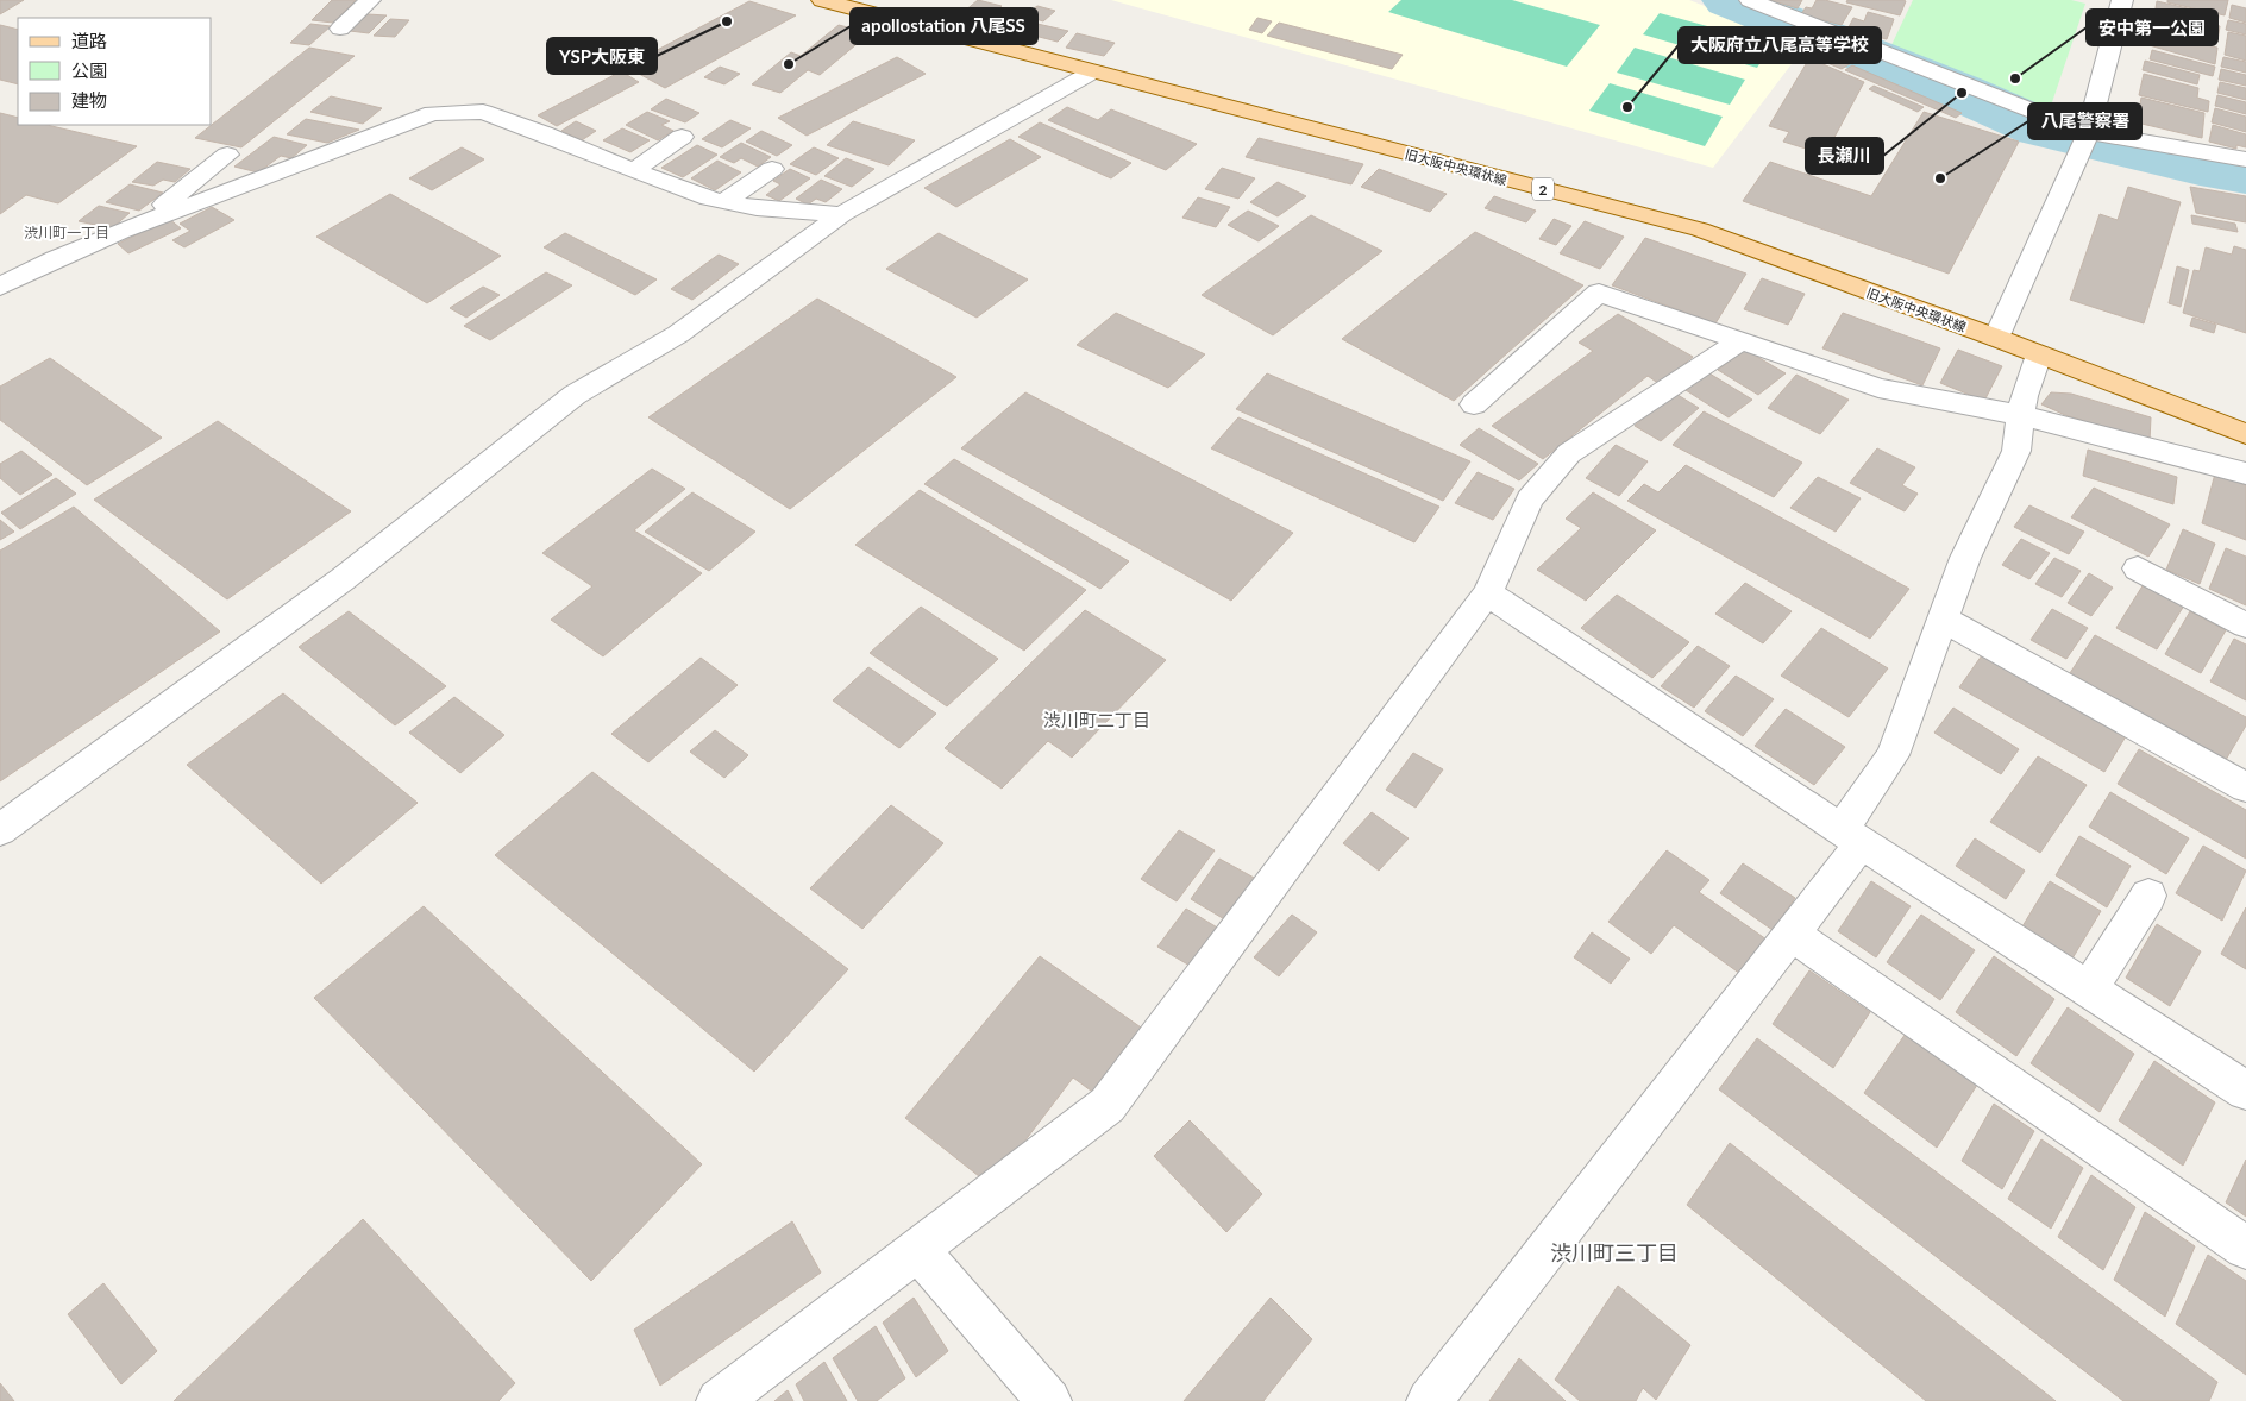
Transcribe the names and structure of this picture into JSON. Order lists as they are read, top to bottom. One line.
{"streets":{"main road":["旧大阪中央環状線","2"]},"districts":["渋川町一丁目","渋川町二丁目","渋川町三丁目"],"places":["YSP大阪東","apollostation 八尾SS","安中第一公園","長瀬川","大阪府立八尾高等学校","八尾警察署"],"legend":["道路","公園","建物"]}
